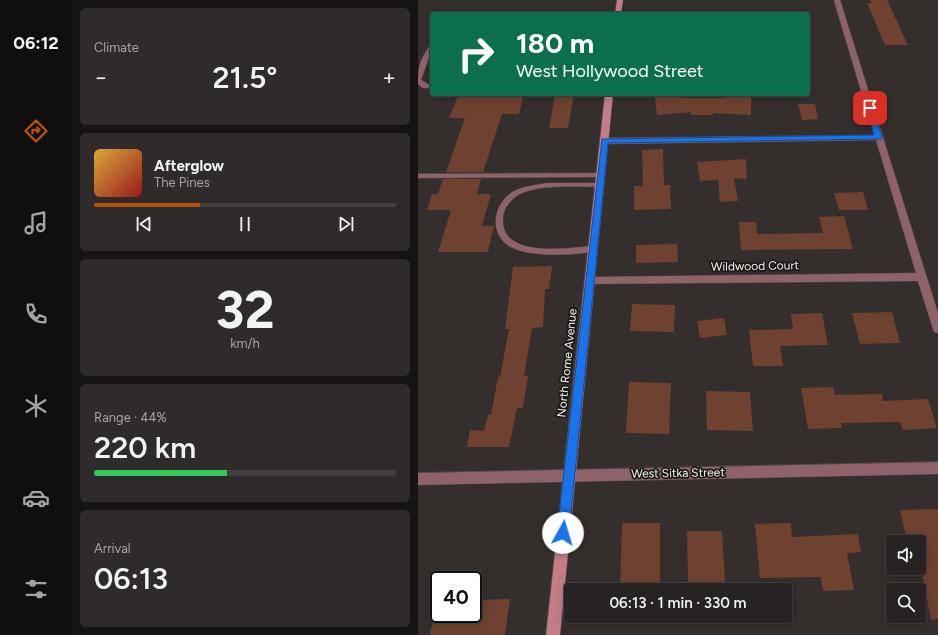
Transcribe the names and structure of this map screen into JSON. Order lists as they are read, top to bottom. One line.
{"streets":{"street":["Wildwood Court","North Rome Avenue","West Sitka Street"]},"crossings":[["Wildwood Court","North Rome Avenue"],["North Rome Avenue","West Sitka Street"]],"page":{"tabs":"06:12","tile":["Climate",["32","km/h"],["Range · 44%","220 km"],["Arrival","06:13"]],"turn":["180 m","West Hollywood Street"],"heat":["−","21.5°","+"],"song":["Afterglow","The Pines"],"limit":"40","trip":"06:13 · 1 min · 330 m"}}
